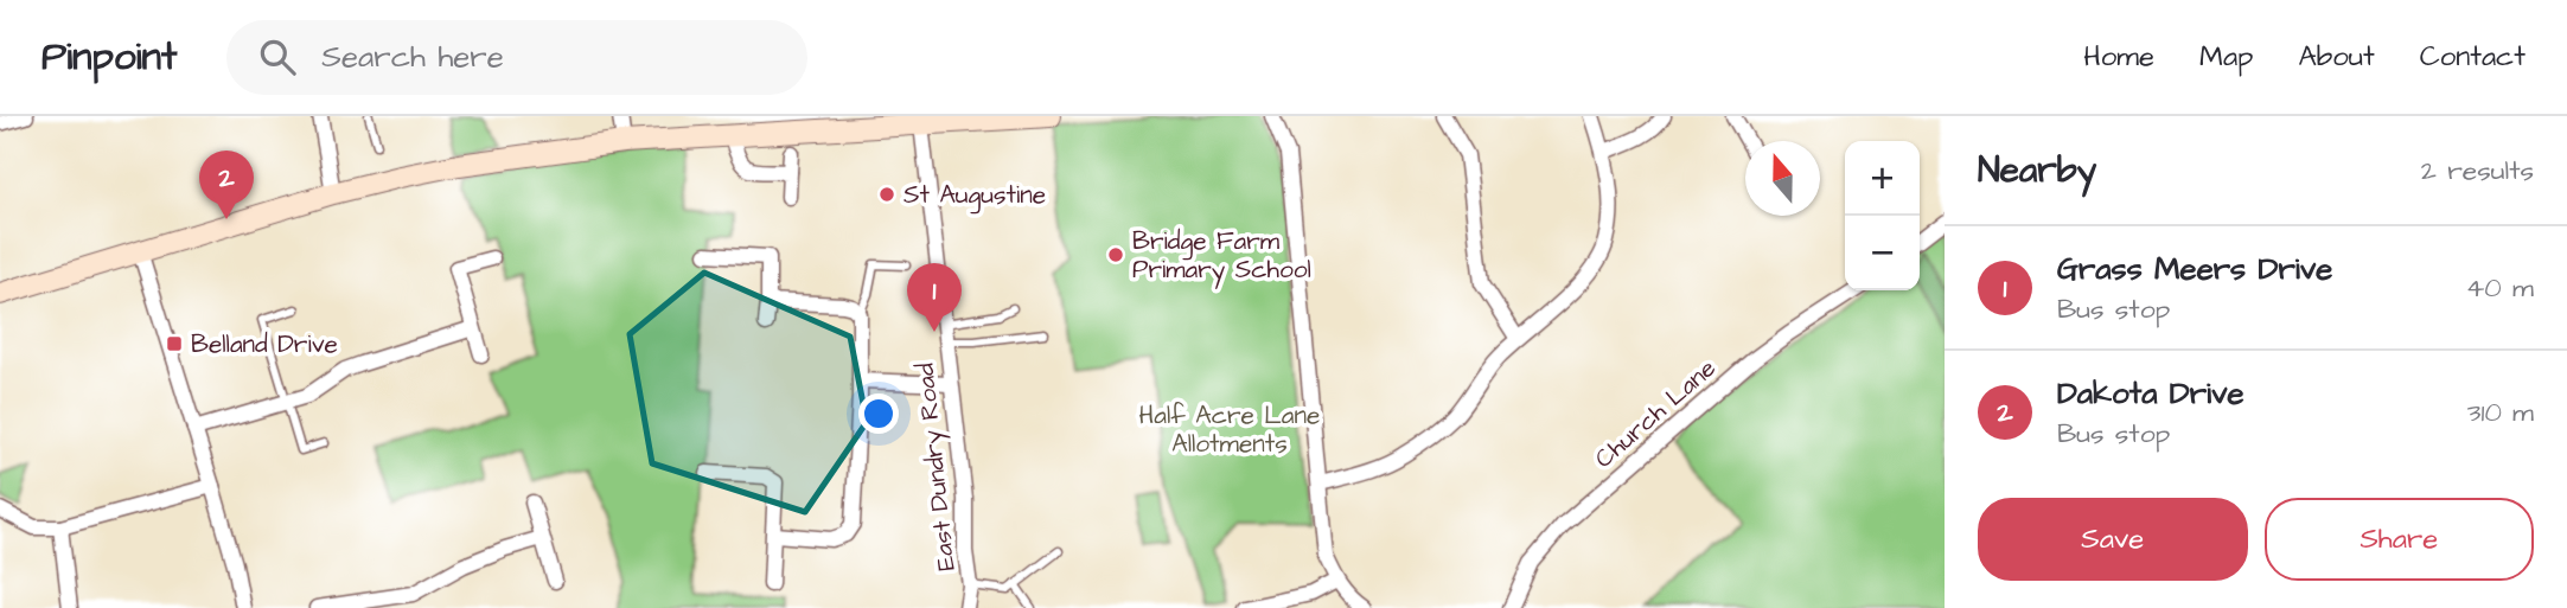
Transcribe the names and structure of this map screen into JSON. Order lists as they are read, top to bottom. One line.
{"streets":{"street":["Church Lane","East Dundry Road"]},"parks":["Half Acre Lane Allotments"],"places":{"other":["St Augustine","Bridge Farm Primary School"],"transit":["Belland Drive"]},"north":"top","page":{"header":"Pinpoint","search":"Search here","nav":["Home","Map","About","Contact"],"heading":["Nearby","2 results"],"map_buttons":["+","−"],"pins":["2","1"],"list":[{"mark":"1","name":"Grass Meers Drive","note":"Bus stop","value":"40 m"},{"mark":"2","name":"Dakota Drive","note":"Bus stop","value":"310 m"}],"buttons":["Save","Share"]}}
